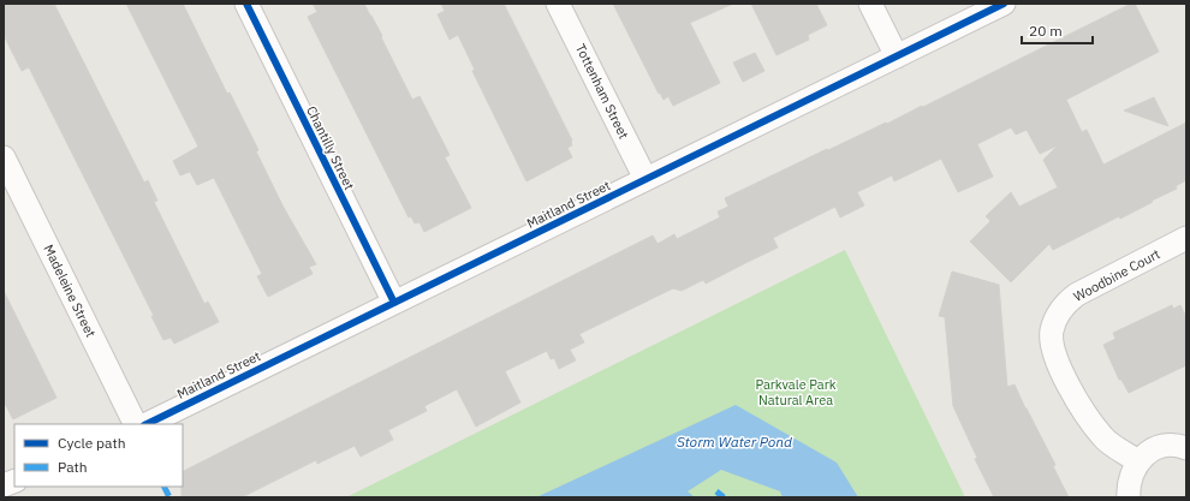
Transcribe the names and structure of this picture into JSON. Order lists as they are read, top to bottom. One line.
{"streets":{"street":["Tottenham Street","Chantilly Street","Maitland Street","Woodbine Court","Madeleine Street"]},"crossings":[["Tottenham Street","Maitland Street"],["Chantilly Street","Maitland Street"]],"water":["Storm Water Pond"],"parks":["Parkvale Park Natural Area"],"legend":["Cycle path","Path"],"scale_bar":"20 m"}
